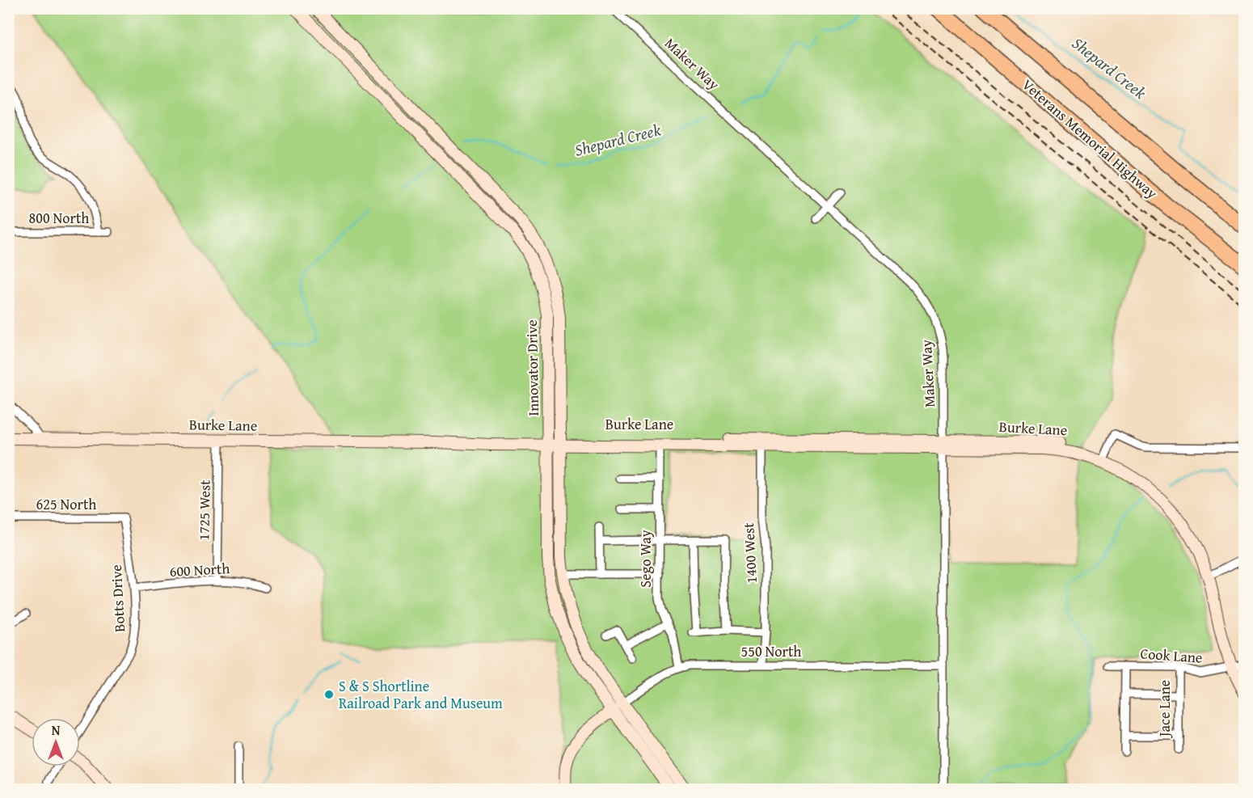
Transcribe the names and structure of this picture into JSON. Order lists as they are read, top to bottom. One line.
{"streets":{"highway":["Veterans Memorial Highway"],"main road":["Innovator Drive","Burke Lane"],"street":["Maker Way","800 North","625 North","1725 West","1400 West","Sego Way","600 North","Botts Drive","550 North","Cook Lane","Jace Lane"]},"crossings":[["Maker Way","Burke Lane"],["Maker Way","550 North"],["Innovator Drive","Burke Lane"],["Innovator Drive","550 North"],["Burke Lane","1725 West"],["Burke Lane","1400 West"],["Burke Lane","Sego Way"],["Burke Lane","Cook Lane"],["625 North","Botts Drive"],["1725 West","600 North"],["1400 West","550 North"],["Sego Way","550 North"],["600 North","Botts Drive"],["Cook Lane","Jace Lane"]],"water":["Shepard Creek"],"places":["S & S Shortline Railroad Park and Museum"],"north":"top"}
